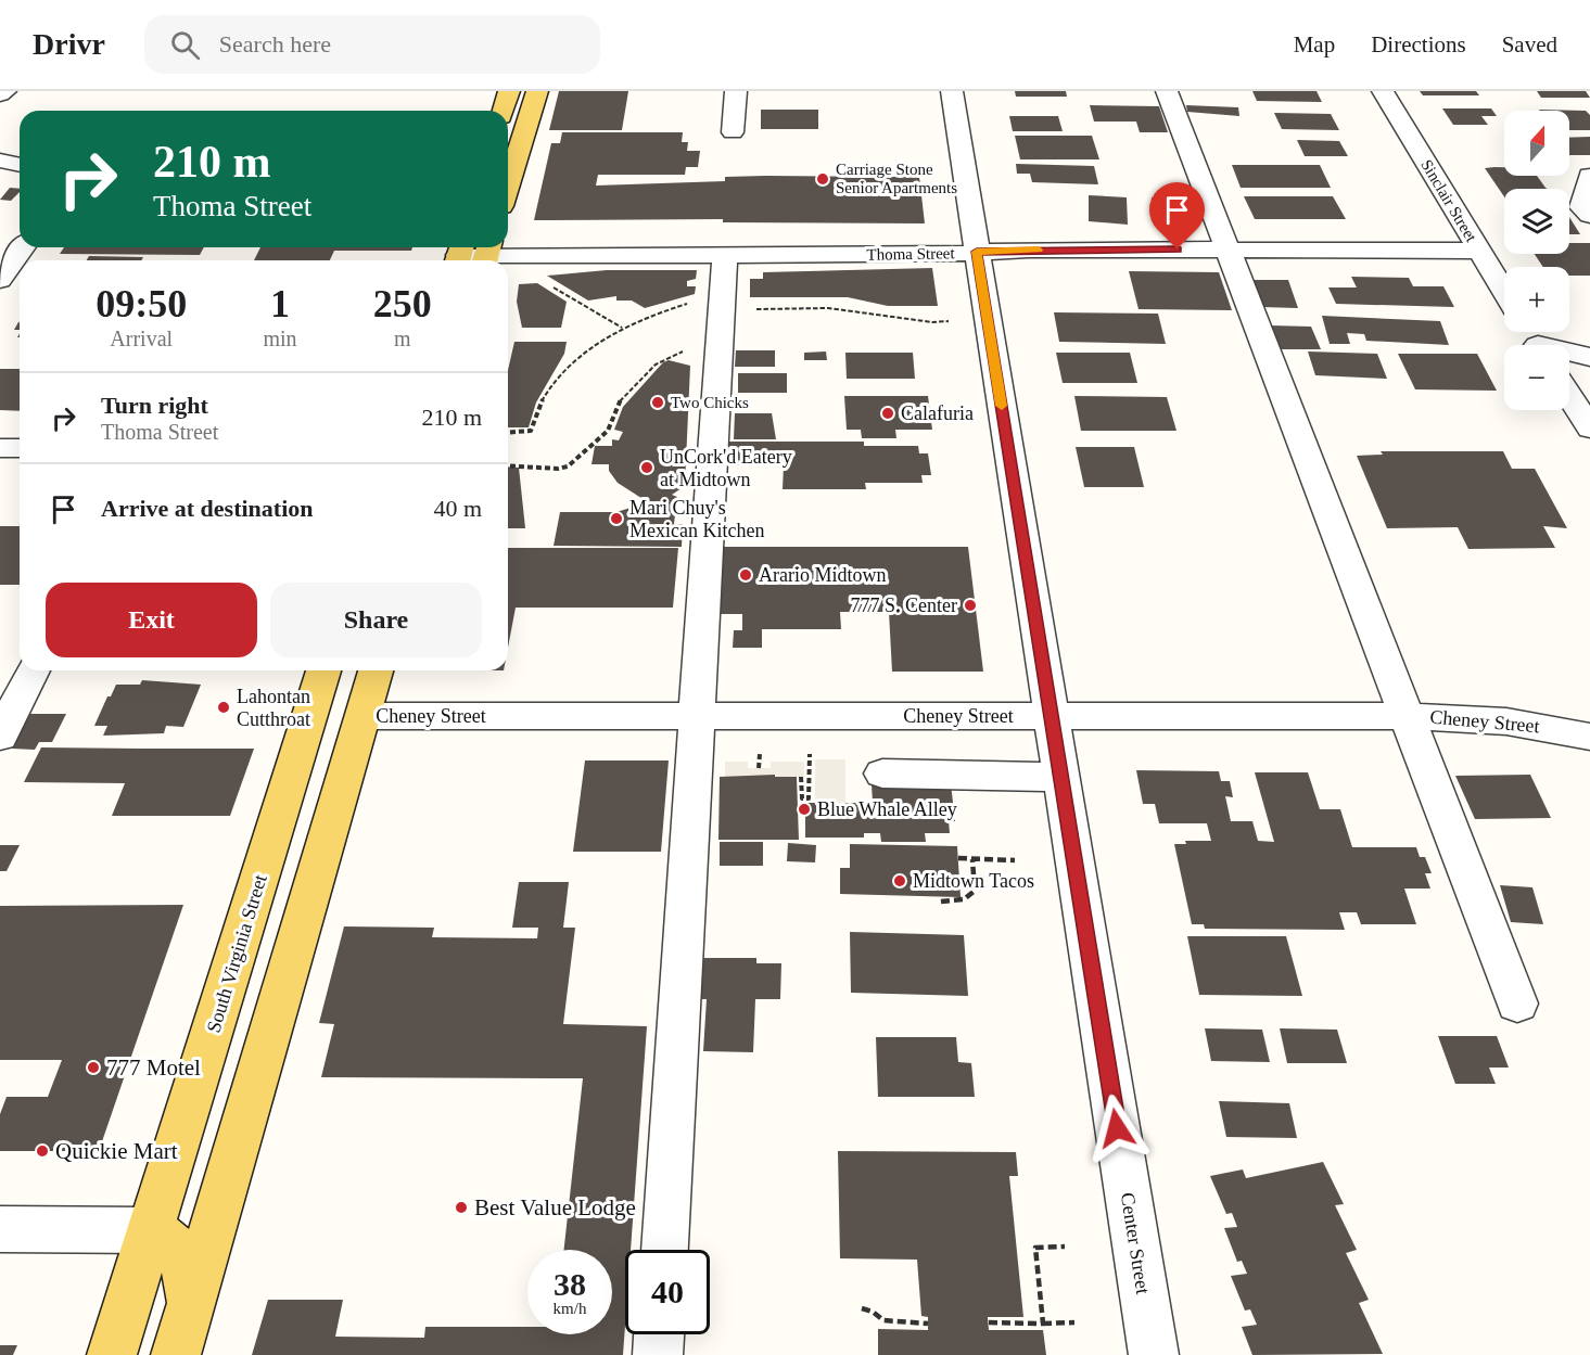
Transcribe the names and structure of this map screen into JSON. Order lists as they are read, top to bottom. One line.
{"streets":{"main road":["South Virginia Street"],"street":["Sinclair Street","Thoma Street","Cheney Street","Center Street"]},"crossings":[["Sinclair Street","Thoma Street"],["Thoma Street","Center Street"],["Cheney Street","Center Street"]],"places":["Carriage Stone Senior Apartments","Two Chicks","Calafuria","UnCork'd Eatery at Midtown","Mari Chuy's Mexican Kitchen","Arario Midtown","777 S. Center","Lahontan Cutthroat","Blue Whale Alley","Midtown Tacos","777 Motel","Quickie Mart","Best Value Lodge"],"north":"top","page":{"header":"Drivr","search":"Search here","nav":["Map","Directions","Saved"],"map_buttons":["+","−"],"turn":["210 m","Thoma Street"],"eta":["09:50","Arrival","1","min","250","m"],"list":[{"name":"Turn right","note":"Thoma Street","value":"210 m"},{"name":"Arrive at destination","value":"40 m"}],"buttons":["Exit","Share"],"speed":"38 km/h","limit":"40"}}
